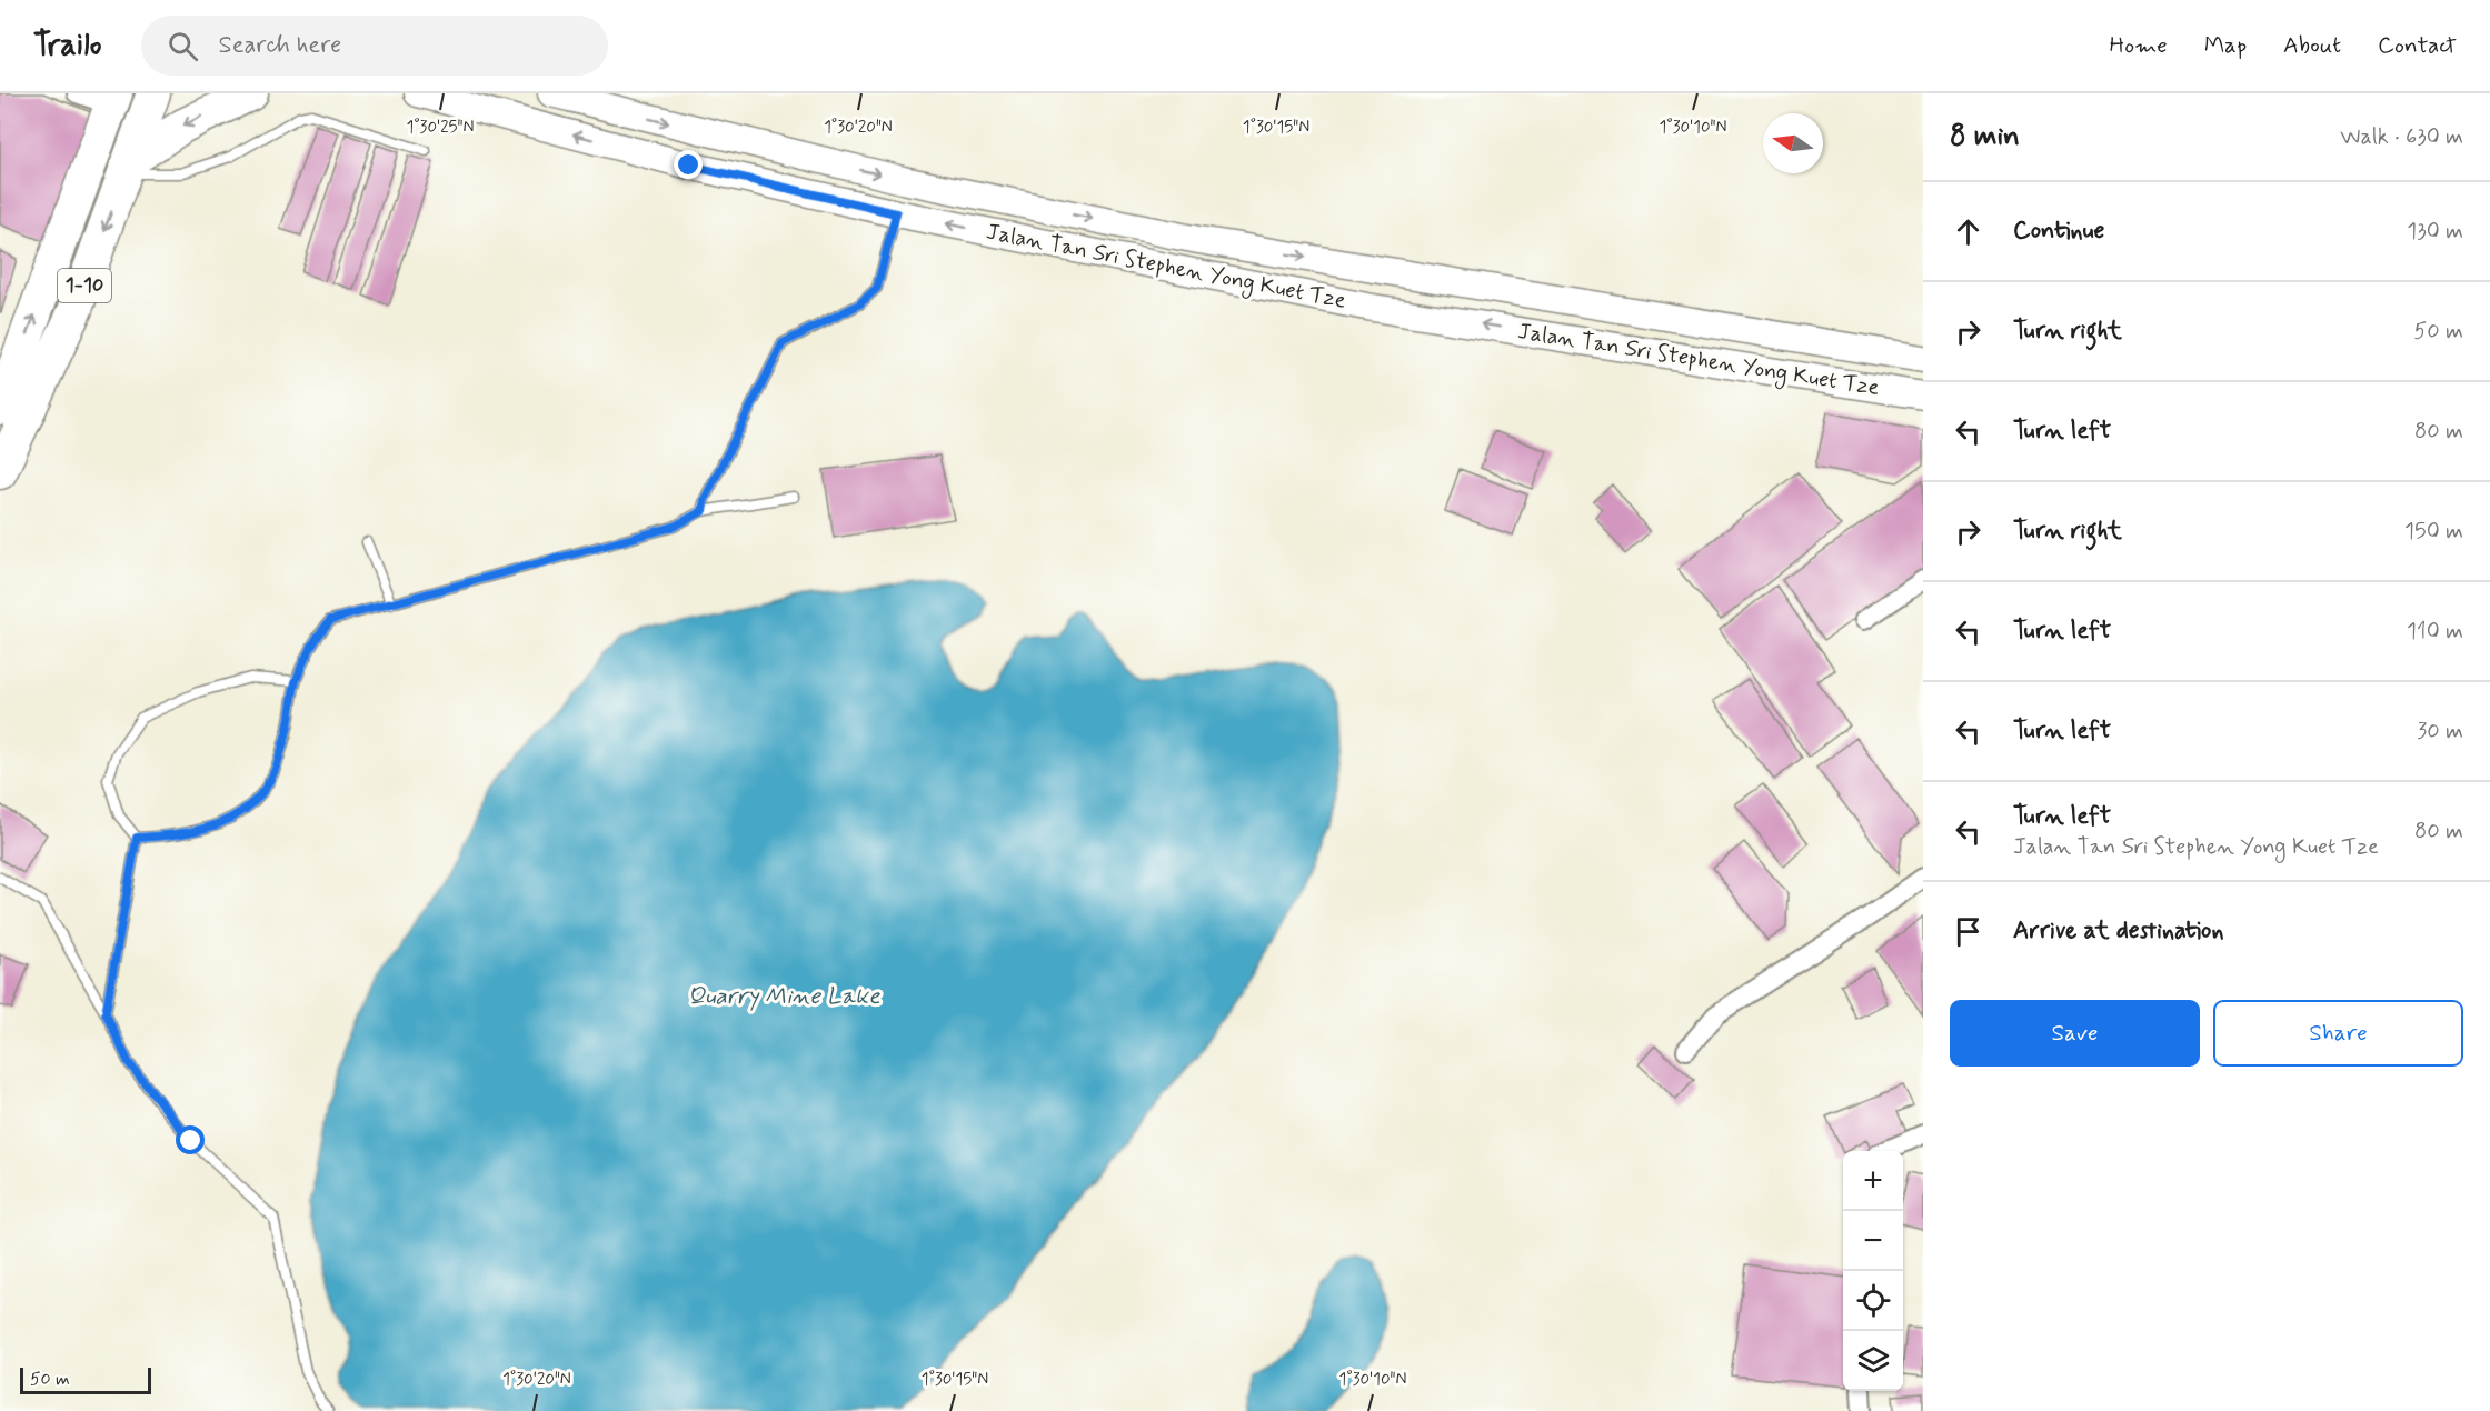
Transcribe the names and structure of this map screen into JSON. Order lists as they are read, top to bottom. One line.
{"streets":{"highway":["1-10"],"main road":["Jalan Tan Sri Stephen Yong Kuet Tze"]},"water":["Quarry Mine Lake"],"scale_bar":"50 m","north":"left","page":{"header":"Trailo","search":"Search here","nav":["Home","Map","About","Contact"],"heading":["8 min","Walk · 630 m"],"list":[["Continue","130 m"],["Turn right","50 m"],["Turn left","80 m"],["Turn right","150 m"],["Turn left","110 m"],["Turn left","30 m"],["Turn left","Jalan Tan Sri Stephen Yong Kuet Tze","80 m"],"Arrive at destination"],"buttons":["Save","Share"],"map_buttons":["+","−"],"scale":"50 m"},"coordinates":["1°30'25\"N","1°30'20\"N","1°30'15\"N","1°30'10\"N"]}
